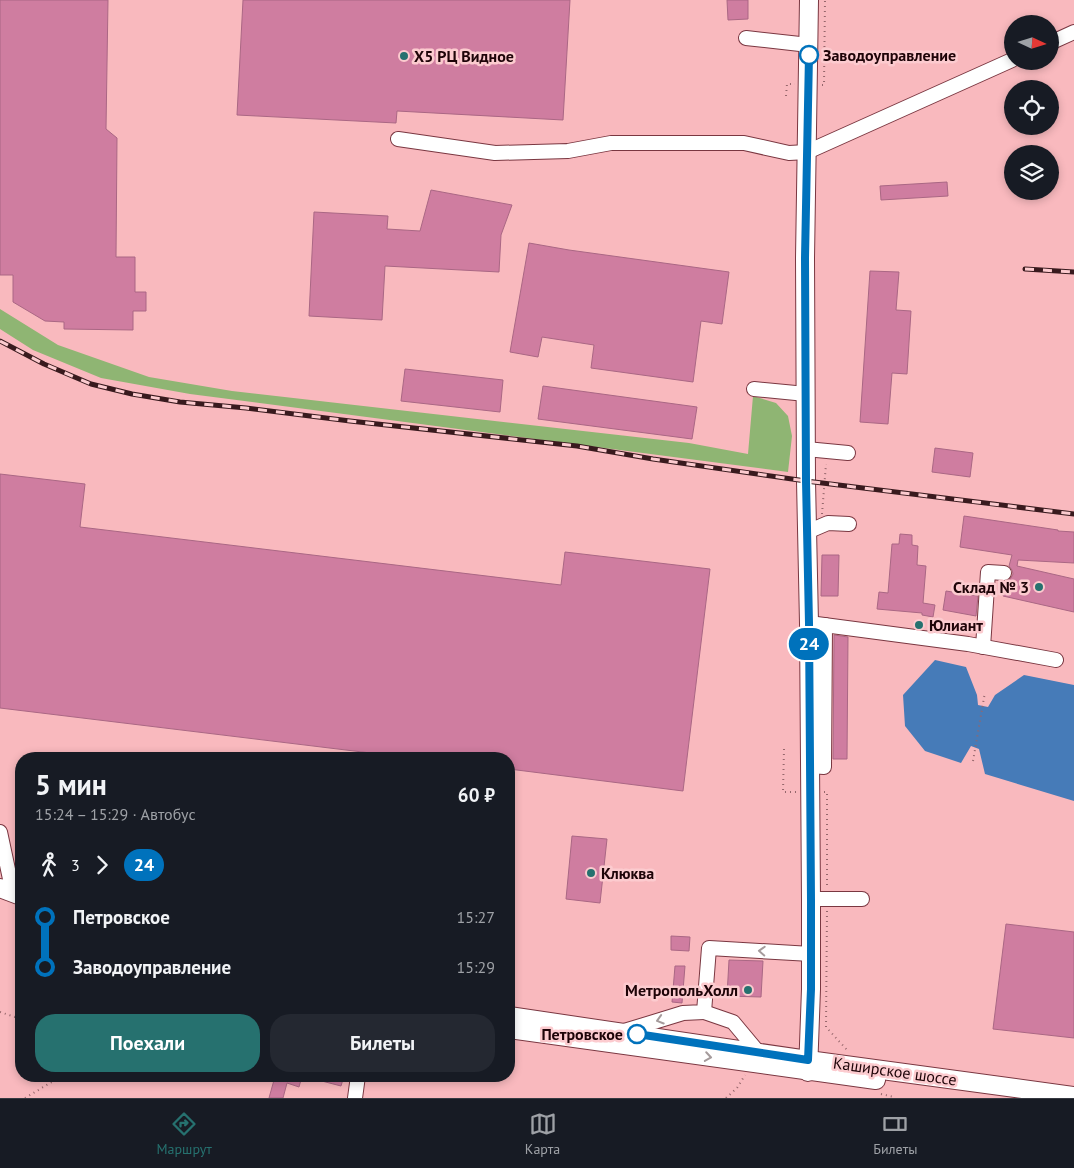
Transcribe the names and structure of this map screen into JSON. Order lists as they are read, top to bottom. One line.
{"streets":{"main road":["Каширское шоссе"]},"places":["Заводоуправление","X5 РЦ Видное","Склад № 3","Юлиант","Клюква","МетропольХолл","Петровское"],"lines":["bus line 24"],"north":"right","page":{"on_map":"24","heading":["5 мин","15:24 – 15:29 · Автобус","60 ₽"],"legs":["3","24"],"list":[{"name":"Петровское","value":"15:27"},{"name":"Заводоуправление","value":"15:29"}],"buttons":["Поехали","Билеты"],"tabs":["Маршрут","Карта","Билеты"]}}
